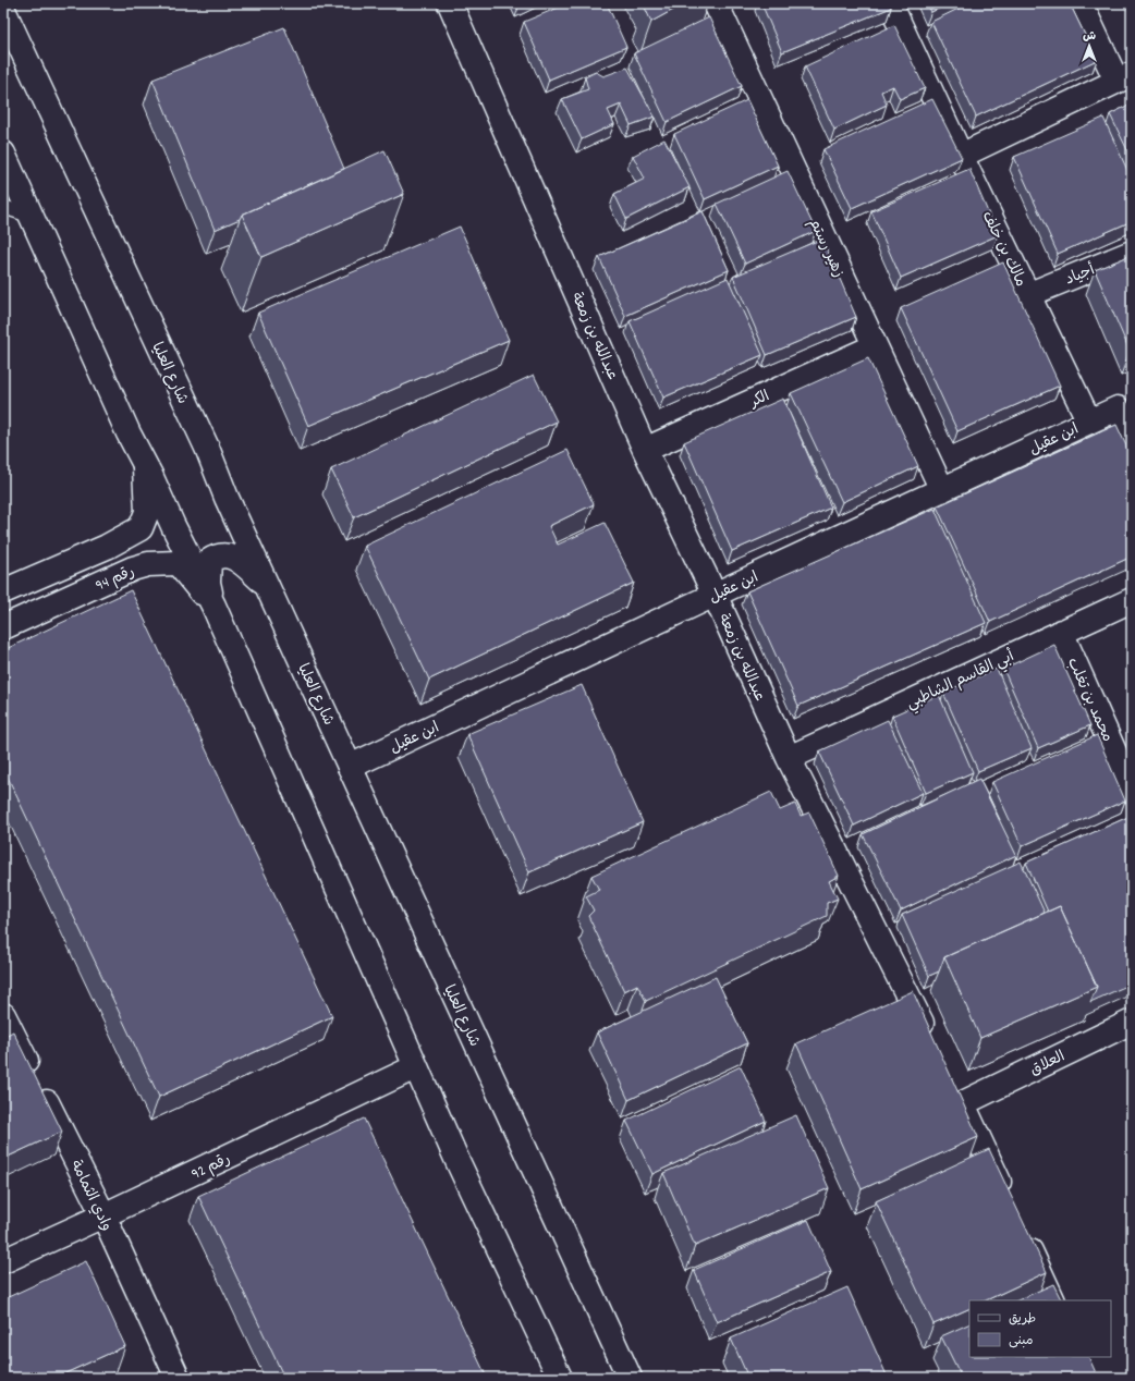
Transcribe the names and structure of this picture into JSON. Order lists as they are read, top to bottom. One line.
{"streets":{"street":["زهير رستم","مالك بن خلف","أجياد","عبدالله بن زمعة","شارع العليا","الكر","ابن عقيل","رقم 94","أبي القاسم الشاطبي","محمد بن تغلب","العلاق","رقم 92","وادي الثمامة"]},"crossings":[["زهير رستم","الكر"],["زهير رستم","ابن عقيل"],["مالك بن خلف","أجياد"],["مالك بن خلف","ابن عقيل"],["عبدالله بن زمعة","الكر"],["عبدالله بن زمعة","ابن عقيل"],["عبدالله بن زمعة","أبي القاسم الشاطبي"],["شارع العليا","ابن عقيل"],["أبي القاسم الشاطبي","محمد بن تغلب"],["رقم 92","وادي الثمامة"]],"legend":["طريق","مبنى"],"north":"top"}
